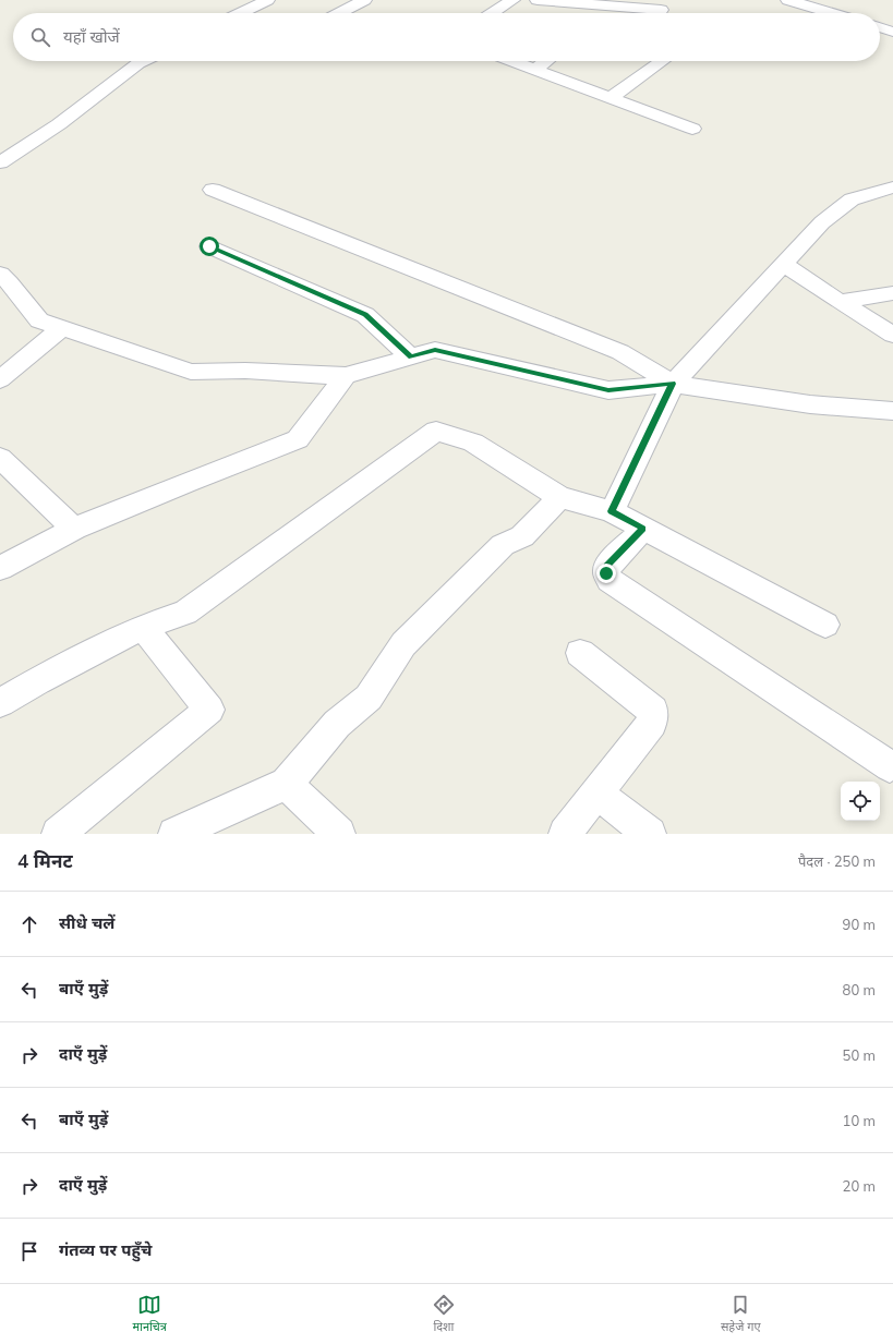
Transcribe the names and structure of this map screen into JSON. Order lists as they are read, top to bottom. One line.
{"page":{"search":"यहाँ खोजें","heading":["4 मिनट","पैदल · 250 m"],"list":[["सीधे चलें","90 m"],["बाएँ मुड़ें","80 m"],["दाएँ मुड़ें","50 m"],["बाएँ मुड़ें","10 m"],["दाएँ मुड़ें","20 m"],"गंतव्य पर पहुँचे"],"nav":["मानचित्र","दिशा","सहेजे गए"]}}
